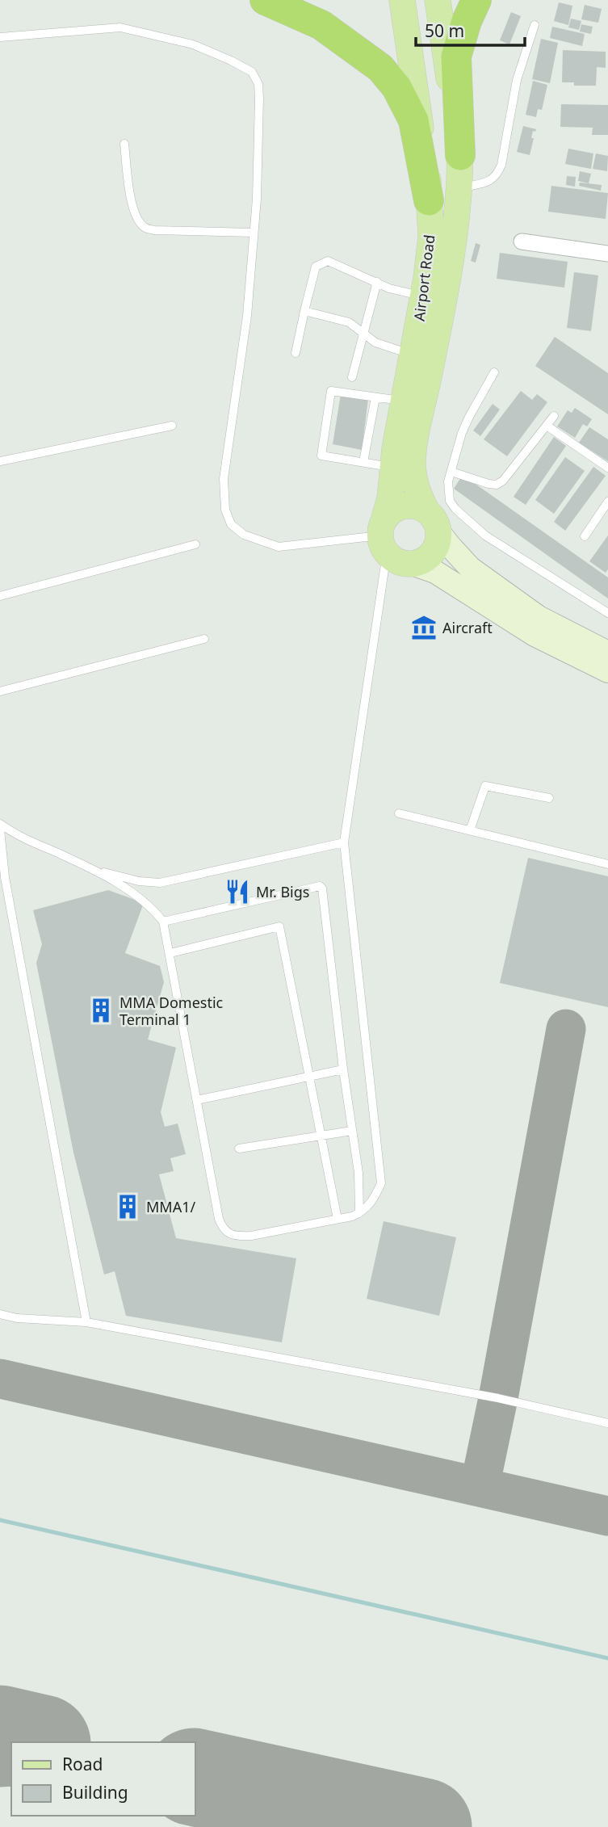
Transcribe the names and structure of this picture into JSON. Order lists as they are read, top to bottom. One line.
{"streets":{"main road":["Airport Road"]},"places":{"museum":["Aircraft"],"restaurant":["Mr. Bigs"],"building":["MMA Domestic Terminal 1","MMA1/"]},"legend":["Road","Building"],"scale_bar":"50 m"}
